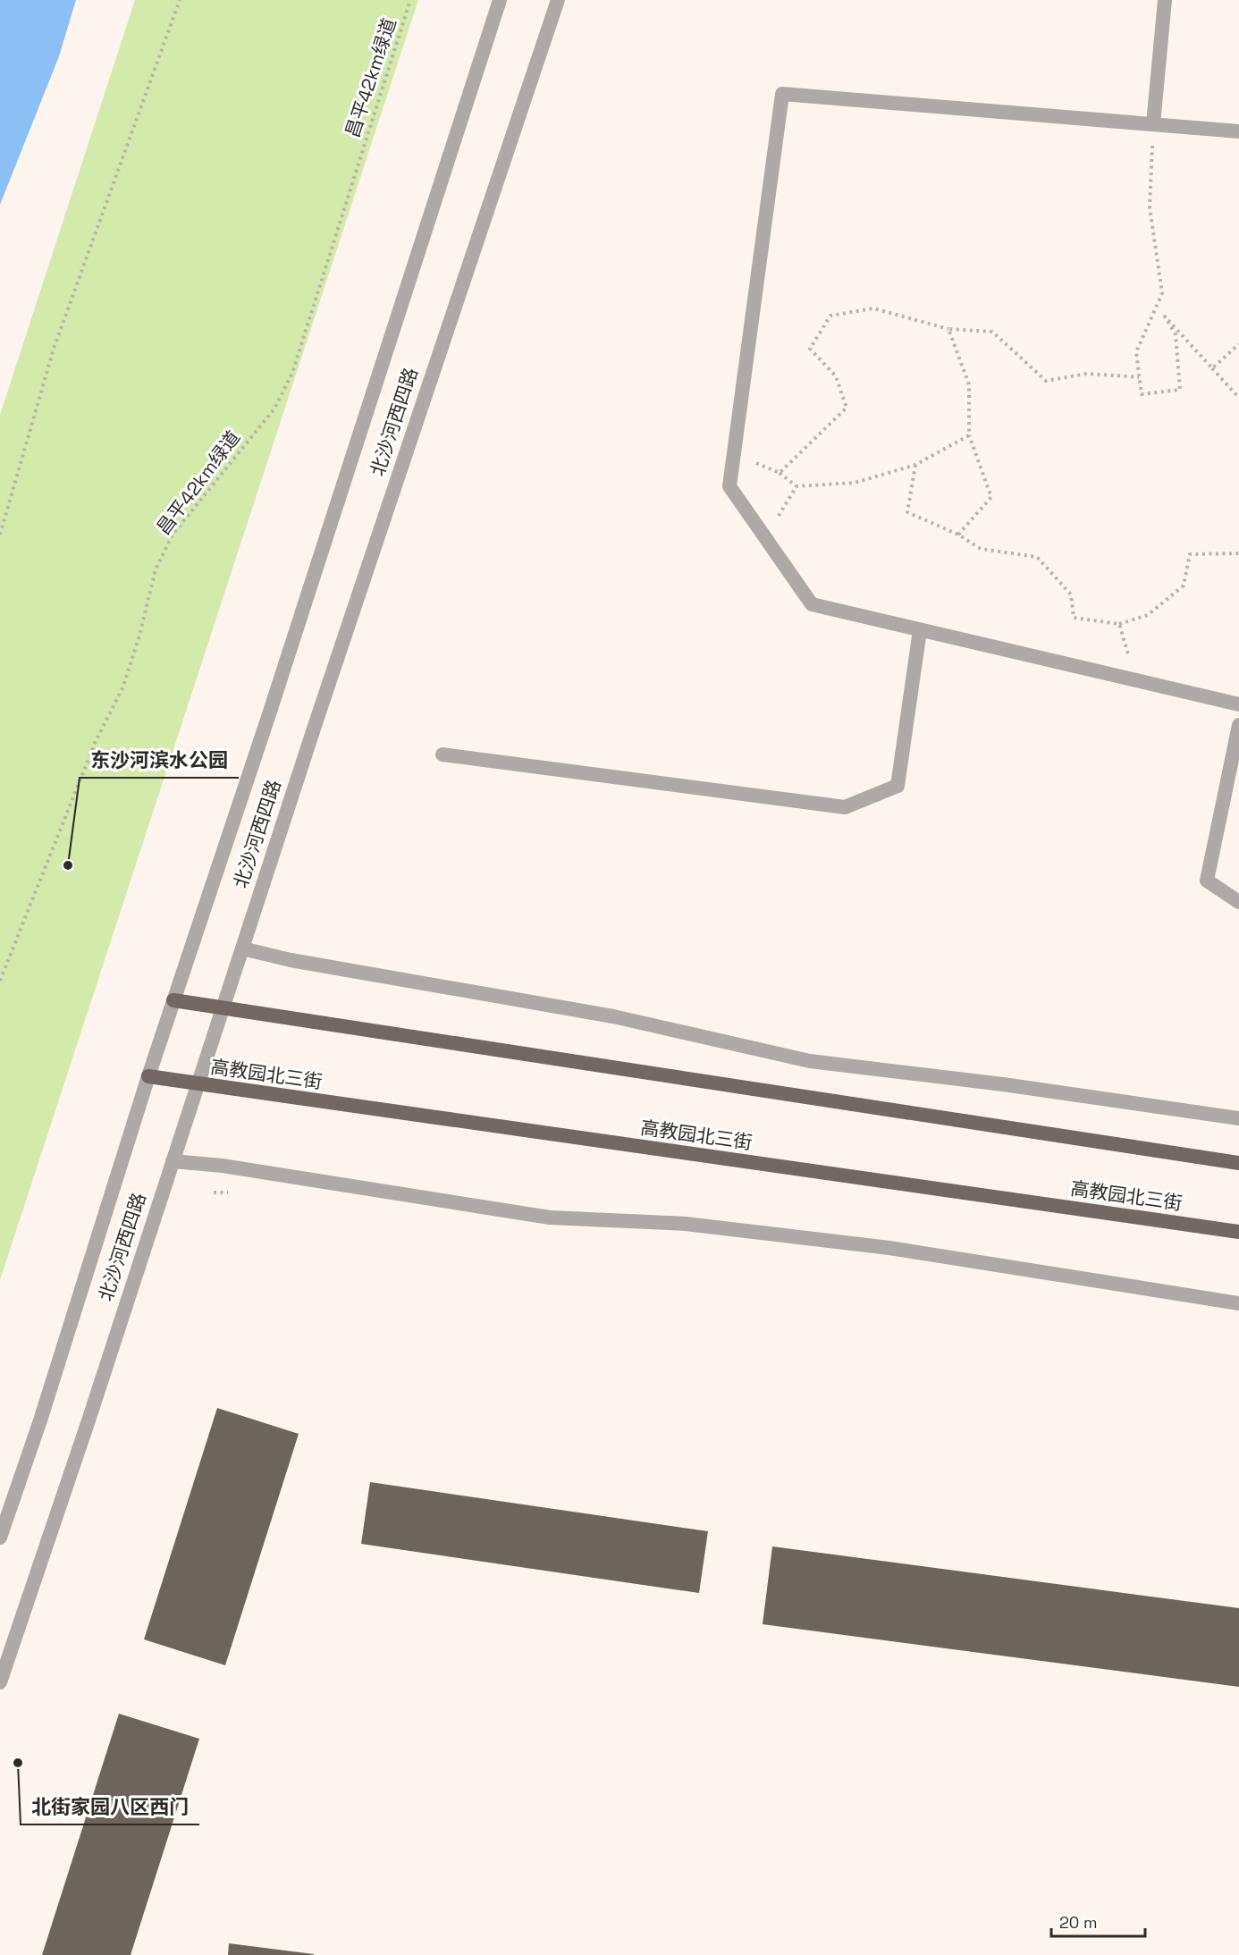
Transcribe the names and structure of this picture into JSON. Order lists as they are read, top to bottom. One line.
{"streets":{"main road":["高教园北三街"],"street":["北沙河西四路"],"path":["昌平42km绿道"]},"crossings":[["北沙河西四路","高教园北三街"]],"places":["东沙河滨水公园","北街家园八区西门"],"scale_bar":"20 m"}
